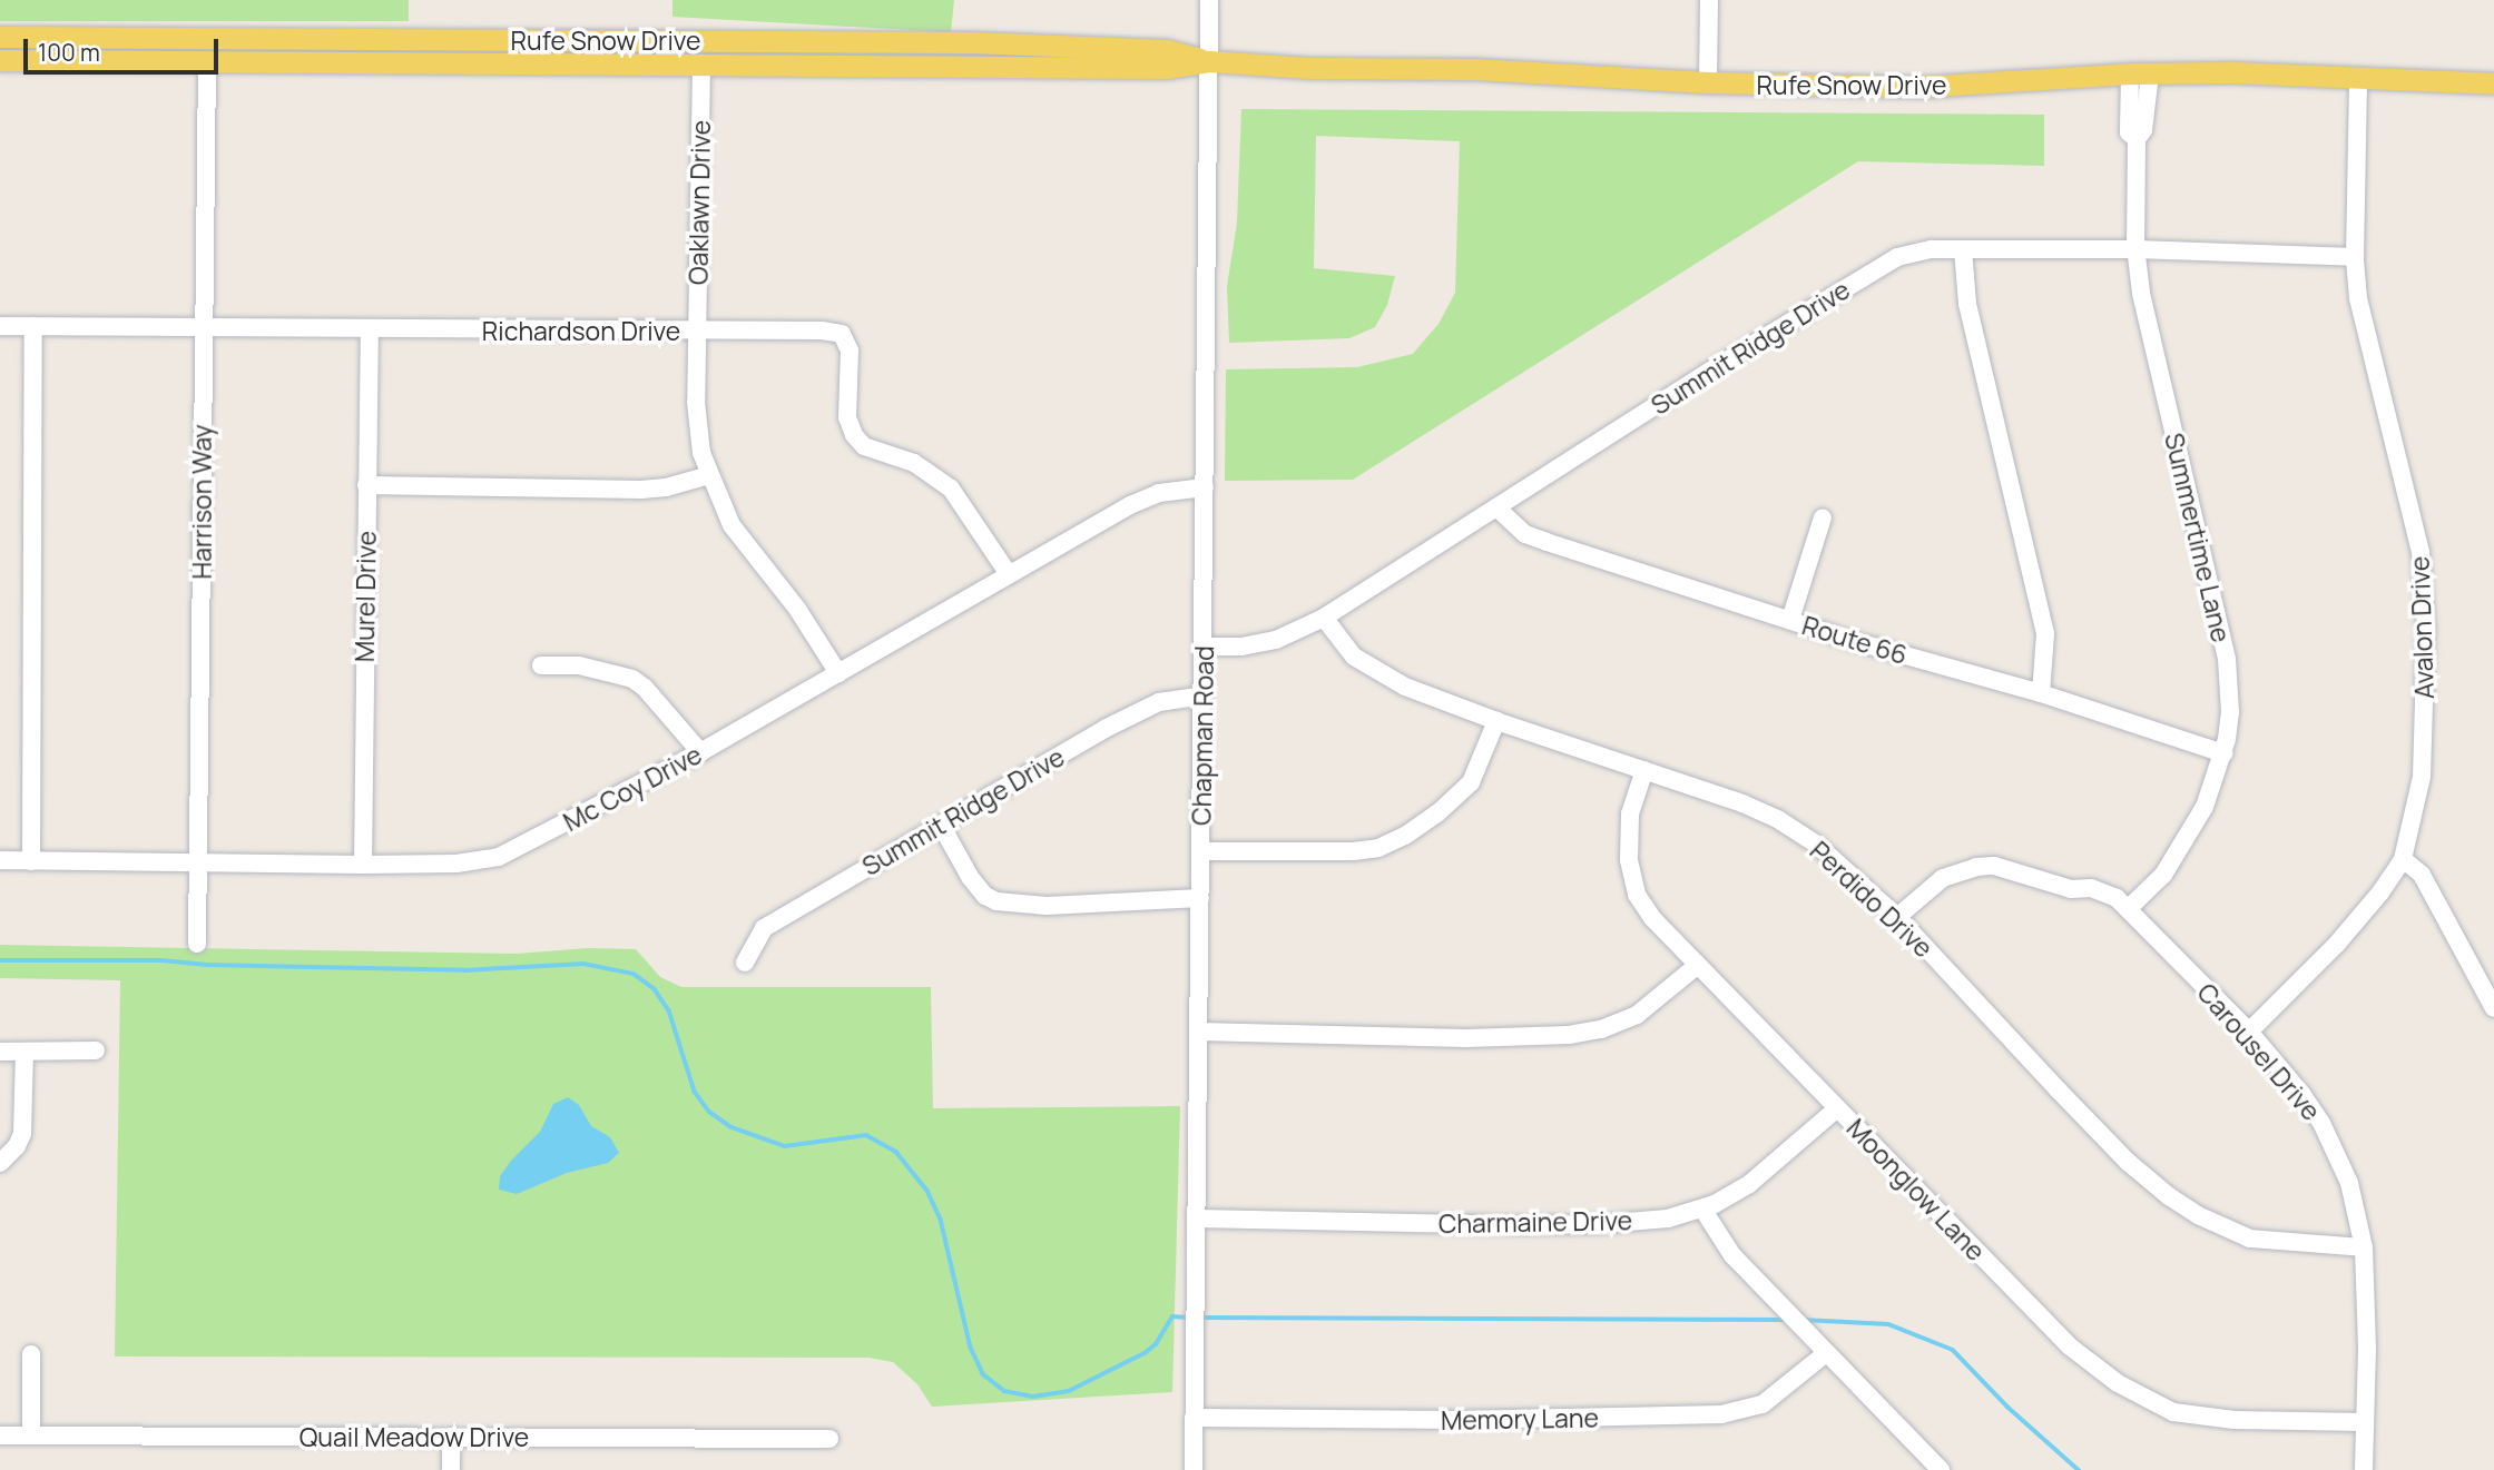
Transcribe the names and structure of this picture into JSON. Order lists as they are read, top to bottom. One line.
{"streets":{"main road":["Rufe Snow Drive"],"street":["Oaklawn Drive","Richardson Drive","Summit Ridge Drive","Harrison Way","Summertime Lane","Murel Drive","Avalon Drive","Route 66","Chapman Road","Mc Coy Drive","Perdido Drive","Carousel Drive","Moonglow Lane","Charmaine Drive","Memory Lane","Quail Meadow Drive"]},"crossings":[["Rufe Snow Drive","Oaklawn Drive"],["Rufe Snow Drive","Harrison Way"],["Rufe Snow Drive","Summertime Lane"],["Rufe Snow Drive","Avalon Drive"],["Rufe Snow Drive","Chapman Road"],["Oaklawn Drive","Richardson Drive"],["Oaklawn Drive","Mc Coy Drive"],["Richardson Drive","Harrison Way"],["Richardson Drive","Murel Drive"],["Richardson Drive","Mc Coy Drive"],["Summit Ridge Drive","Summertime Lane"],["Summit Ridge Drive","Avalon Drive"],["Summit Ridge Drive","Route 66"],["Summit Ridge Drive","Chapman Road"],["Summit Ridge Drive","Perdido Drive"],["Harrison Way","Mc Coy Drive"],["Summertime Lane","Route 66"],["Summertime Lane","Carousel Drive"],["Murel Drive","Mc Coy Drive"],["Avalon Drive","Carousel Drive"],["Chapman Road","Mc Coy Drive"],["Chapman Road","Charmaine Drive"],["Chapman Road","Memory Lane"],["Perdido Drive","Carousel Drive"],["Perdido Drive","Moonglow Lane"],["Carousel Drive","Moonglow Lane"],["Moonglow Lane","Charmaine Drive"]],"scale_bar":"100 m"}
